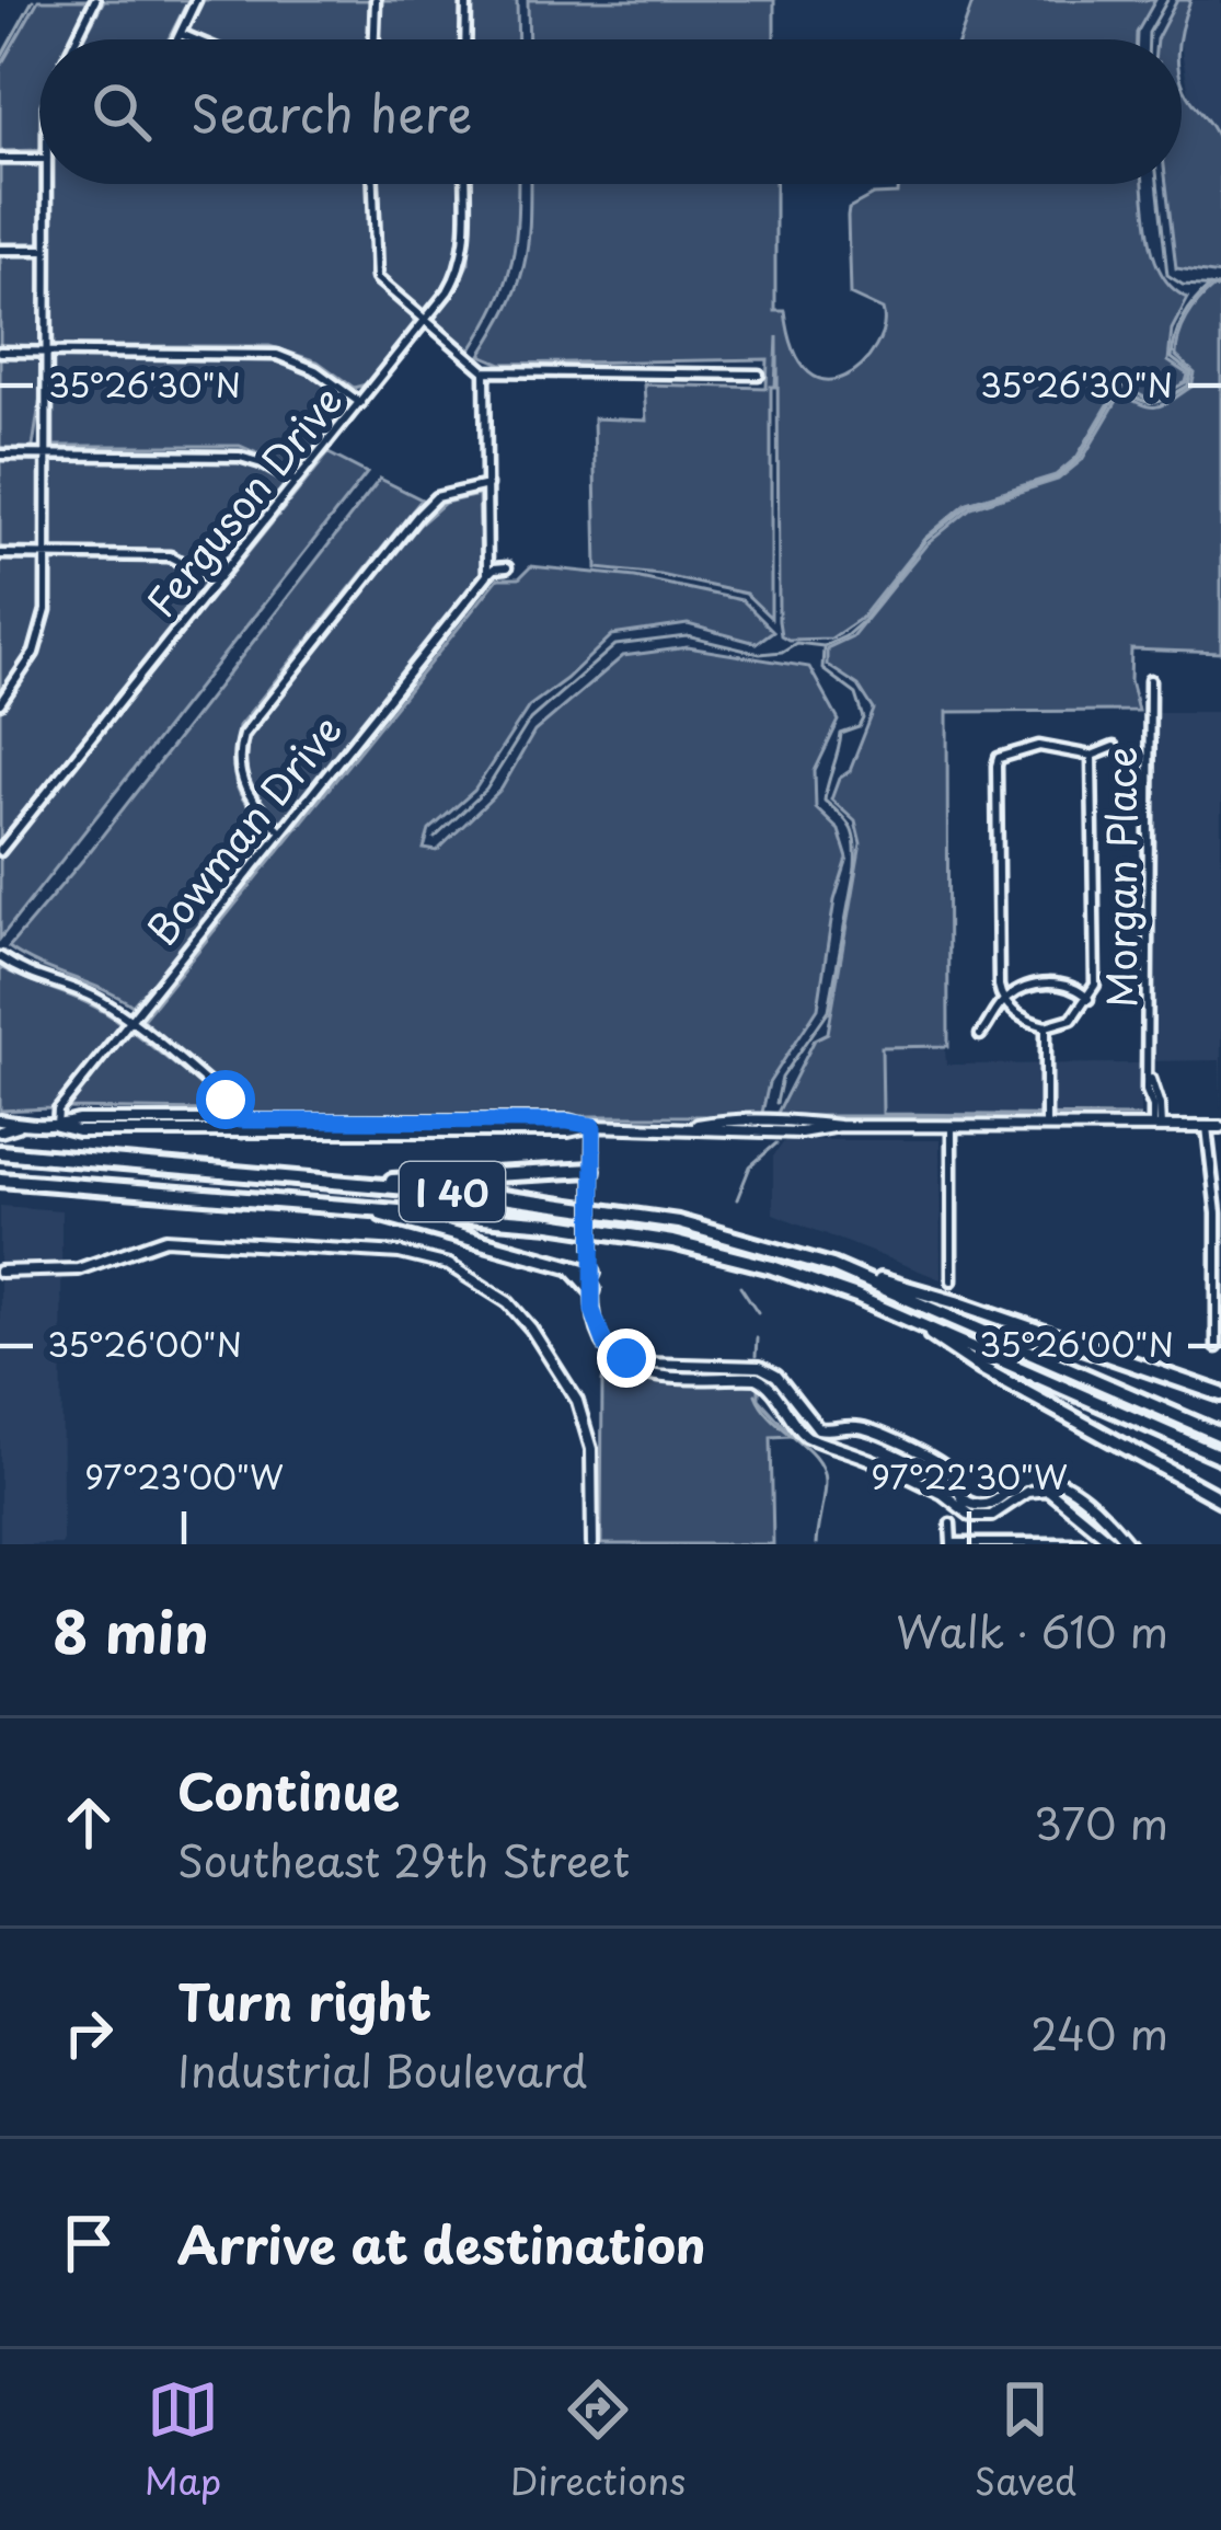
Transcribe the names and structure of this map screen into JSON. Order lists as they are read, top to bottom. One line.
{"streets":{"highway":["I 40"],"street":["Ferguson Drive","Bowman Drive","Morgan Place"]},"page":{"search":"Search here","heading":["8 min","Walk · 610 m"],"list":[["Continue","Southeast 29th Street","370 m"],["Turn right","Industrial Boulevard","240 m"],"Arrive at destination"],"nav":["Map","Directions","Saved"]},"coordinates":["35°26'30\"N","35°26'00\"N","97°23'00\"W","97°22'30\"W"]}
